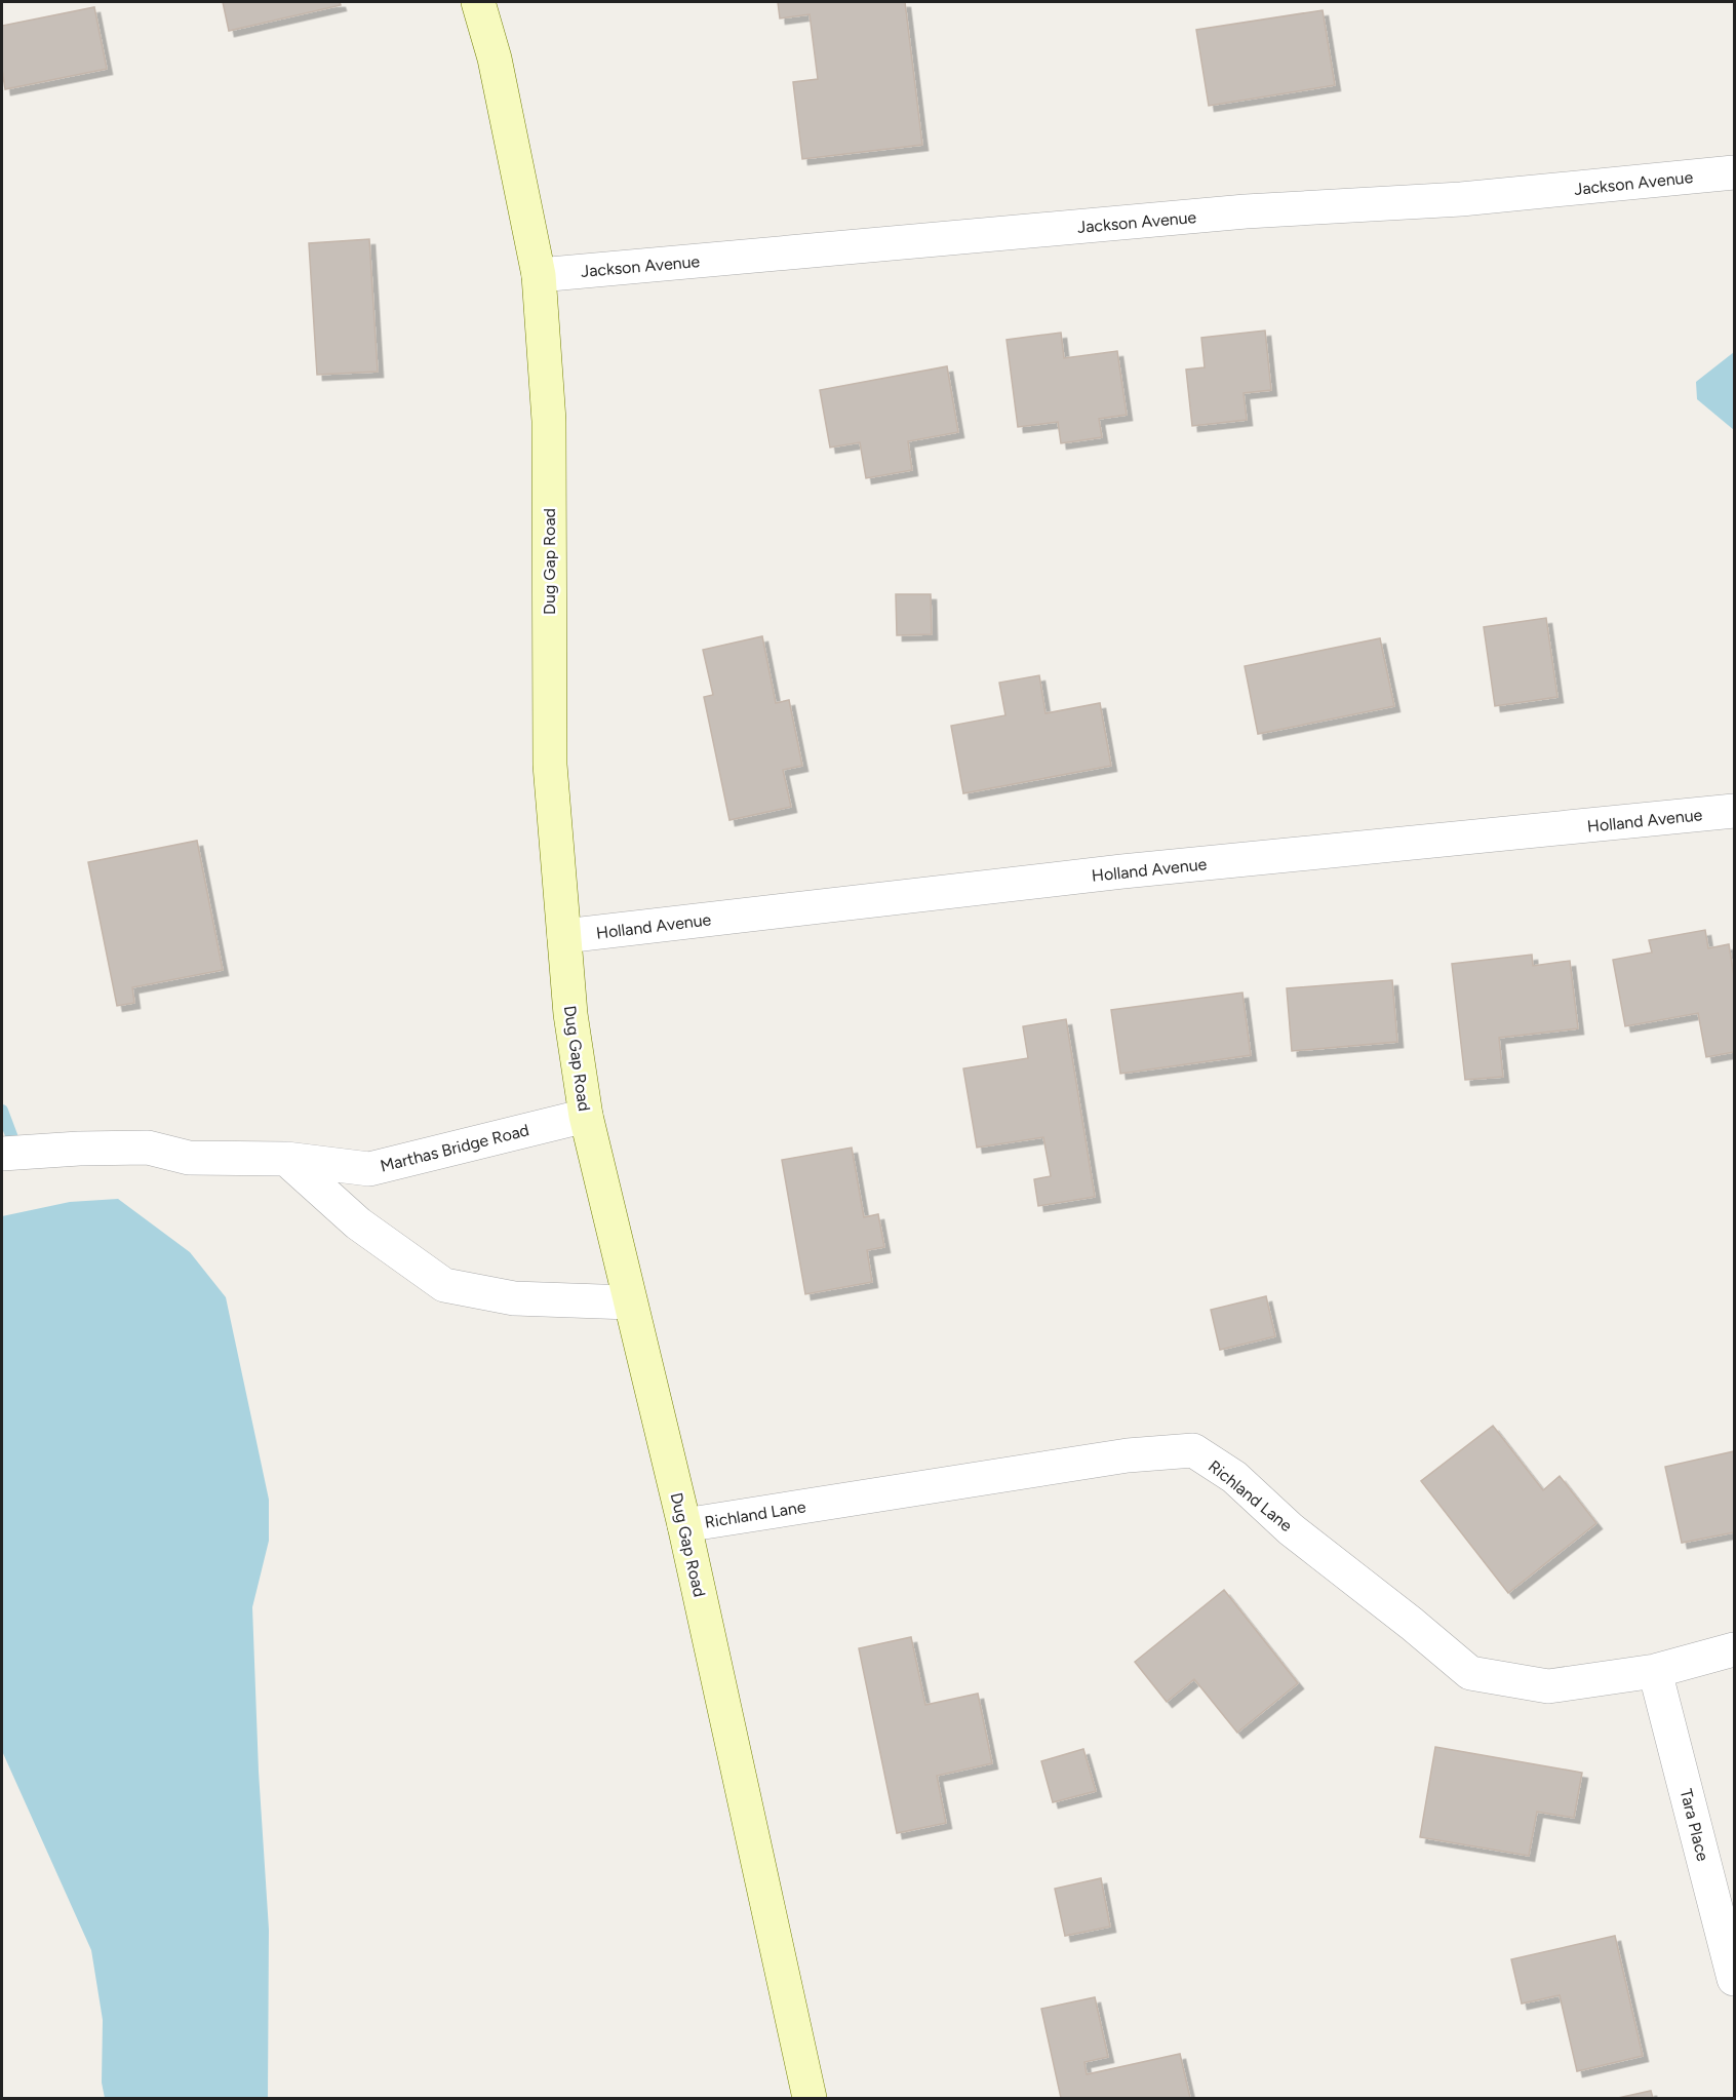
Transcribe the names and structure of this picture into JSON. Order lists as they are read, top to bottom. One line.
{"streets":{"street":["Jackson Avenue","Dug Gap Road","Holland Avenue","Marthas Bridge Road","Richland Lane","Tara Place"]},"crossings":[["Jackson Avenue","Dug Gap Road"],["Dug Gap Road","Holland Avenue"],["Dug Gap Road","Marthas Bridge Road"],["Dug Gap Road","Richland Lane"],["Richland Lane","Tara Place"]]}
